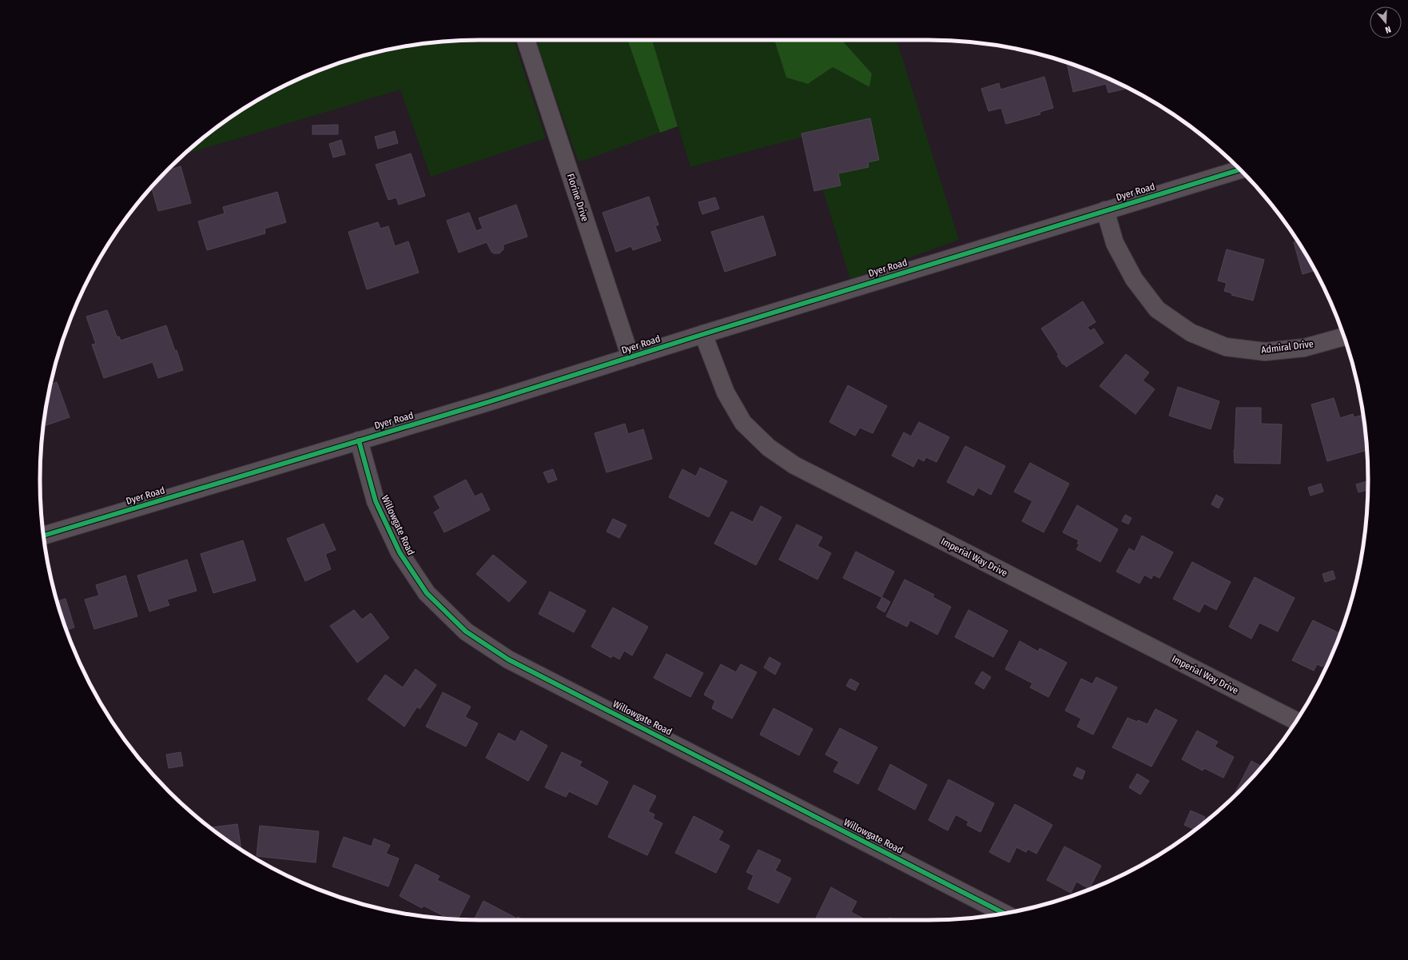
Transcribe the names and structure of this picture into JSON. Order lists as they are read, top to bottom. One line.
{"streets":{"street":["Dyer Road","Florine Drive","Admiral Drive","Willowgate Road","Imperial Way Drive"]},"crossings":[["Dyer Road","Florine Drive"],["Dyer Road","Admiral Drive"],["Dyer Road","Willowgate Road"],["Dyer Road","Imperial Way Drive"]],"north":"bottom"}
